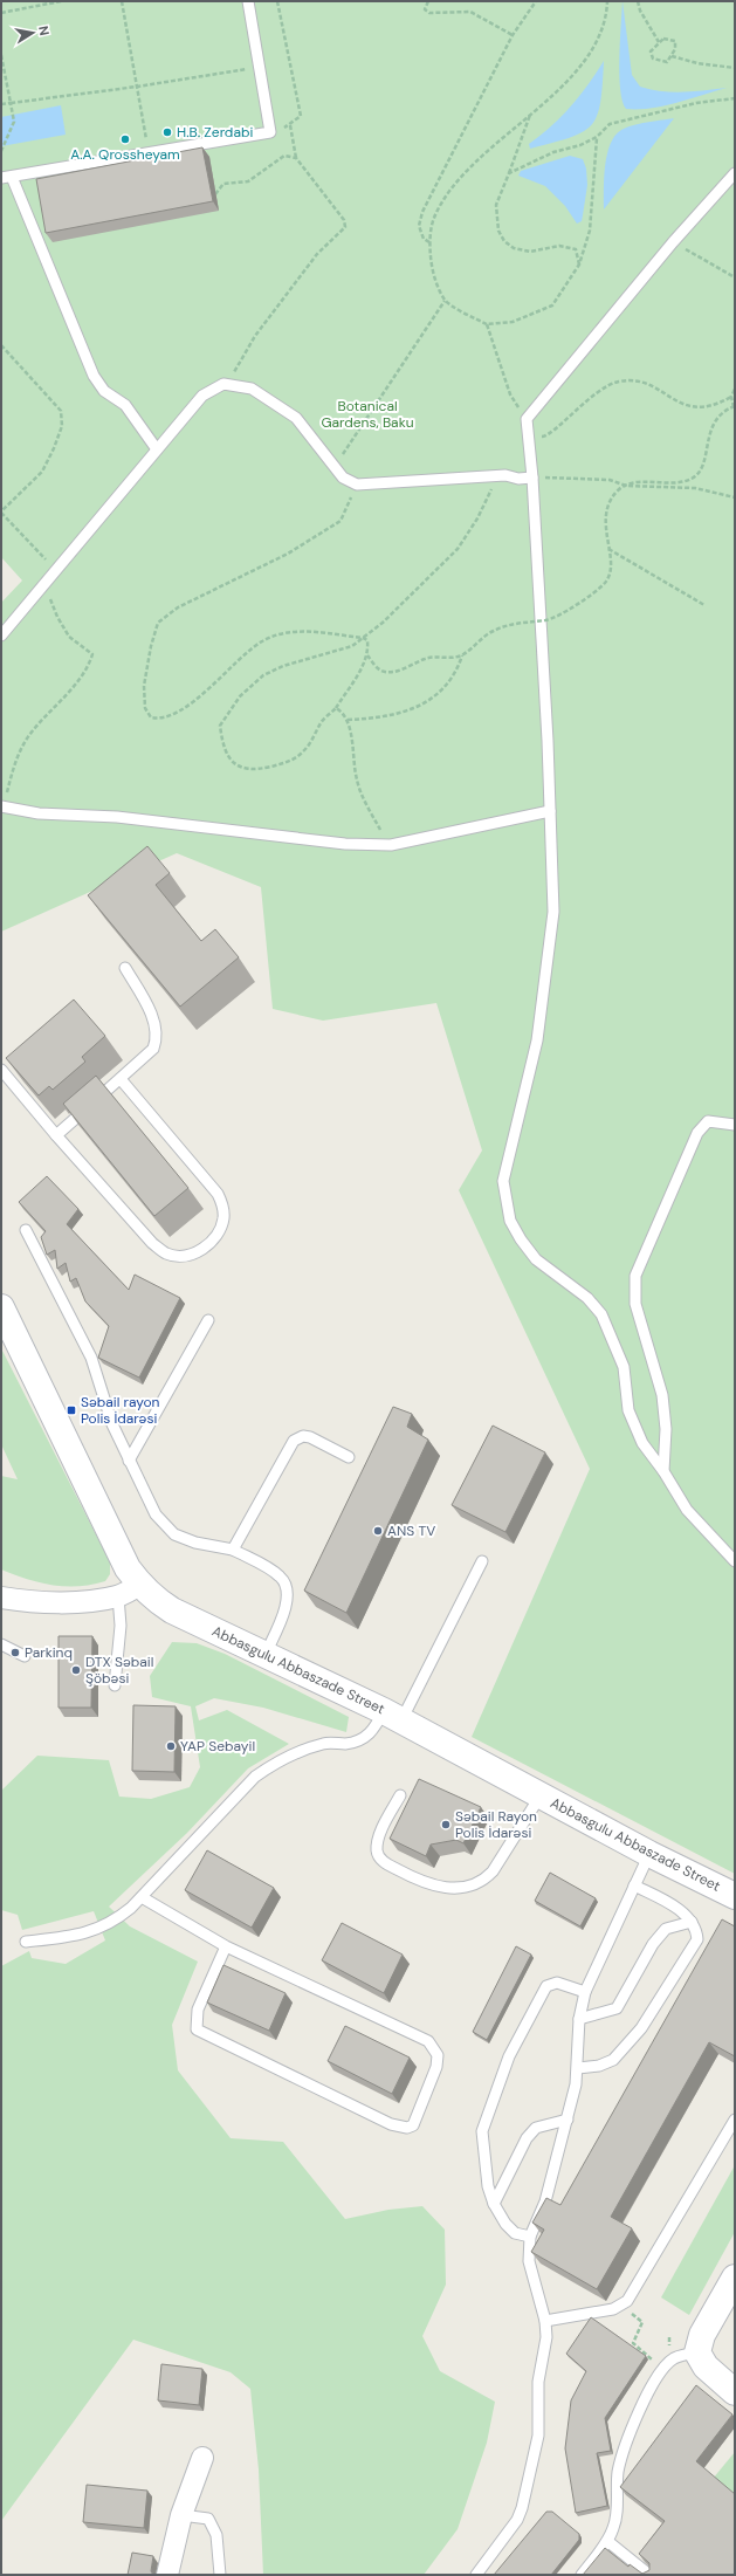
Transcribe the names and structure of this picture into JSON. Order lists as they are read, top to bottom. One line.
{"streets":{"street":["Abbasgulu Abbaszade Street"]},"parks":["Botanical Gardens, Baku"],"places":{"other":["H.B. Zerdabi","A.A. Qrossheyam","ANS TV","Parkinq","DTX Səbail Şöbəsi","YAP Sebayil","Səbail Rayon Polis İdarəsi"],"transit":["Səbail rayon Polis İdarəsi"]},"north":"right"}
